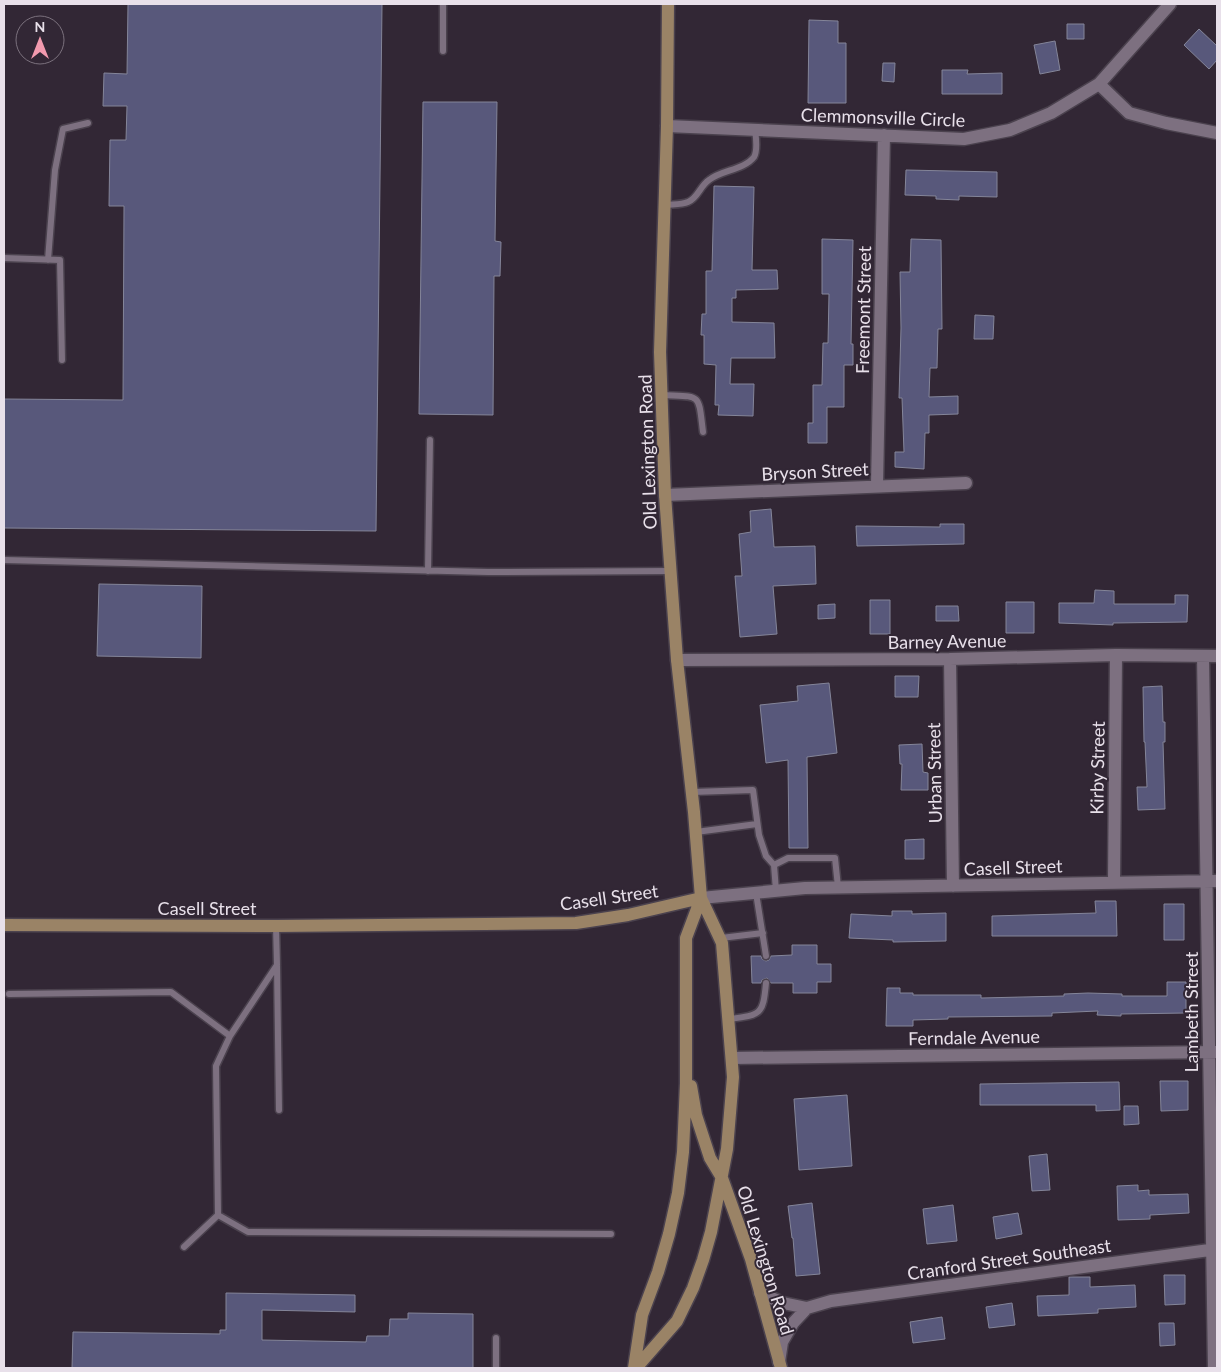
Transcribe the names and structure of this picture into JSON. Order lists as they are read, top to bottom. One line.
{"streets":{"main road":["Old Lexington Road","Casell Street"],"street":["Clemmonsville Circle","Freemont Street","Bryson Street","Barney Avenue","Kirby Street","Urban Street","Lambeth Street","Ferndale Avenue","Cranford Street Southeast"]},"crossings":[["Clemmonsville Circle","Freemont Street"],["Clemmonsville Circle","Old Lexington Road"],["Freemont Street","Bryson Street"],["Old Lexington Road","Bryson Street"],["Old Lexington Road","Barney Avenue"],["Old Lexington Road","Casell Street"],["Old Lexington Road","Ferndale Avenue"],["Old Lexington Road","Cranford Street Southeast"],["Barney Avenue","Kirby Street"],["Barney Avenue","Urban Street"],["Barney Avenue","Lambeth Street"],["Kirby Street","Casell Street"],["Urban Street","Casell Street"],["Casell Street","Lambeth Street"],["Lambeth Street","Ferndale Avenue"],["Lambeth Street","Cranford Street Southeast"]],"north":"top"}
